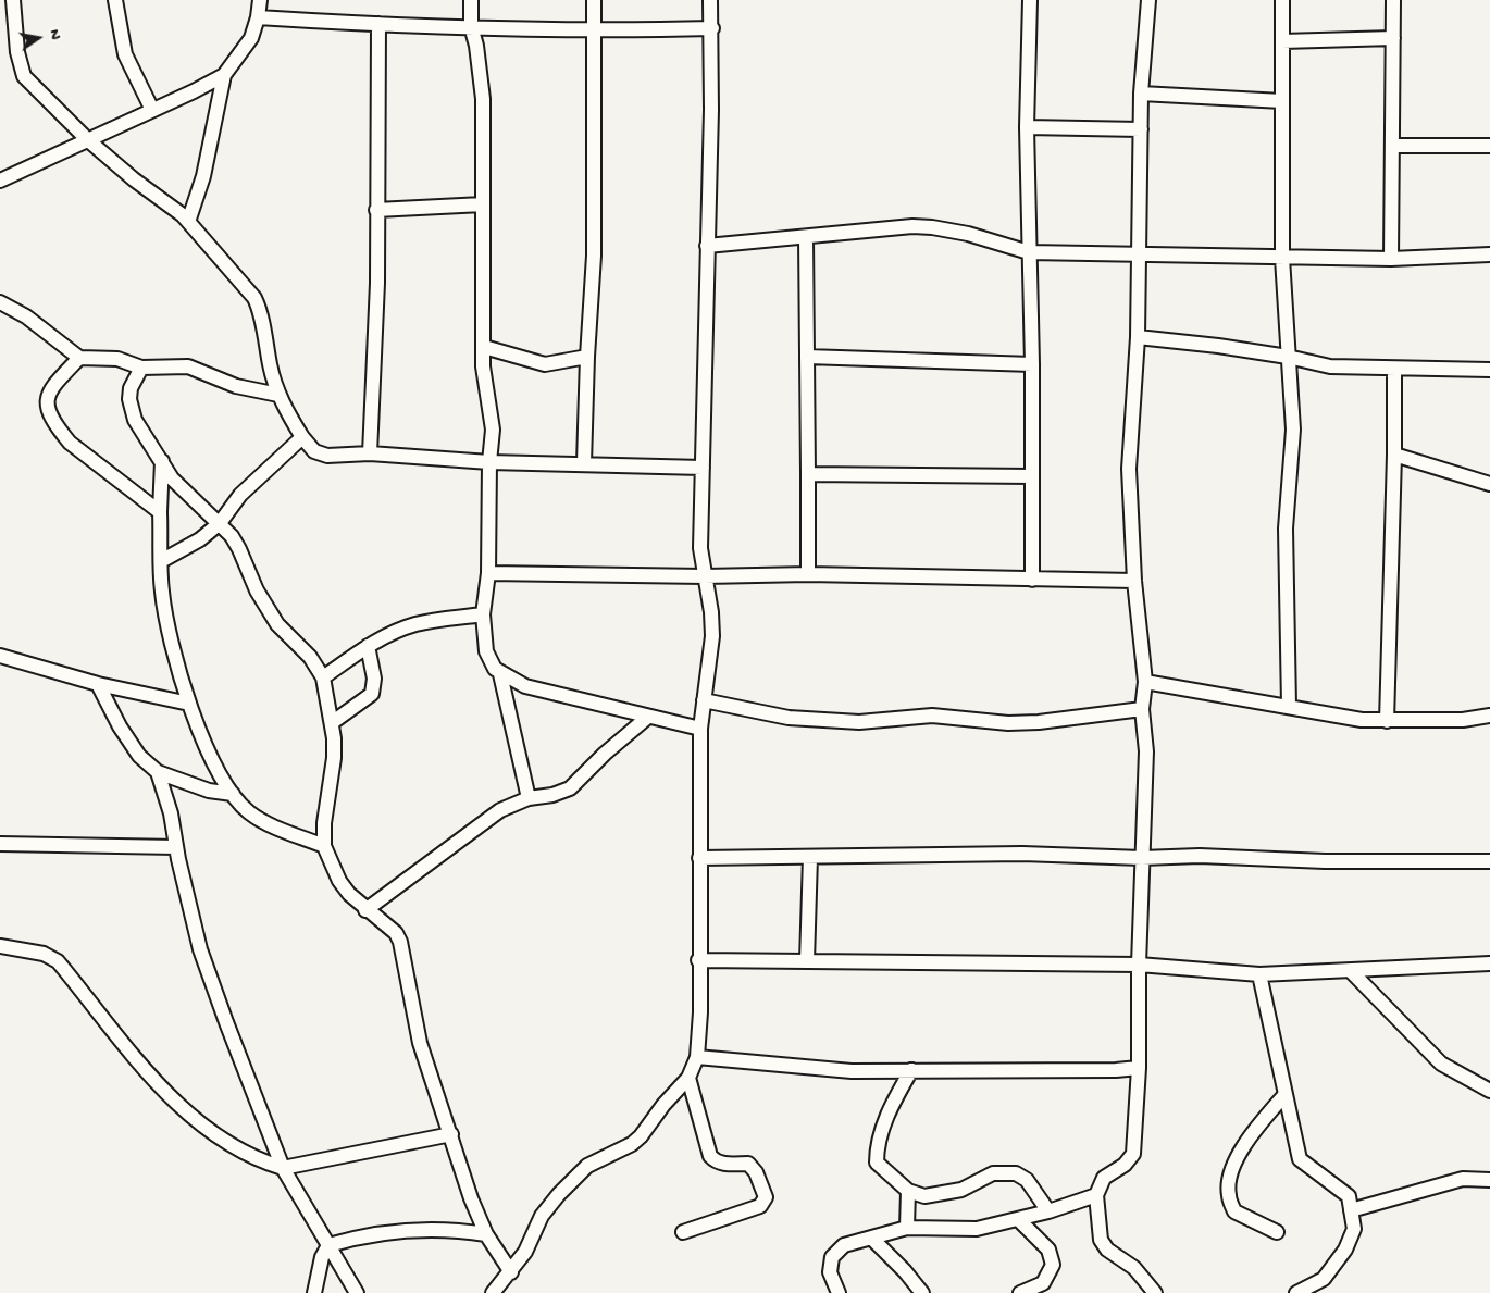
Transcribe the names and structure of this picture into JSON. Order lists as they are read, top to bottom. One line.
{"north":"right"}
